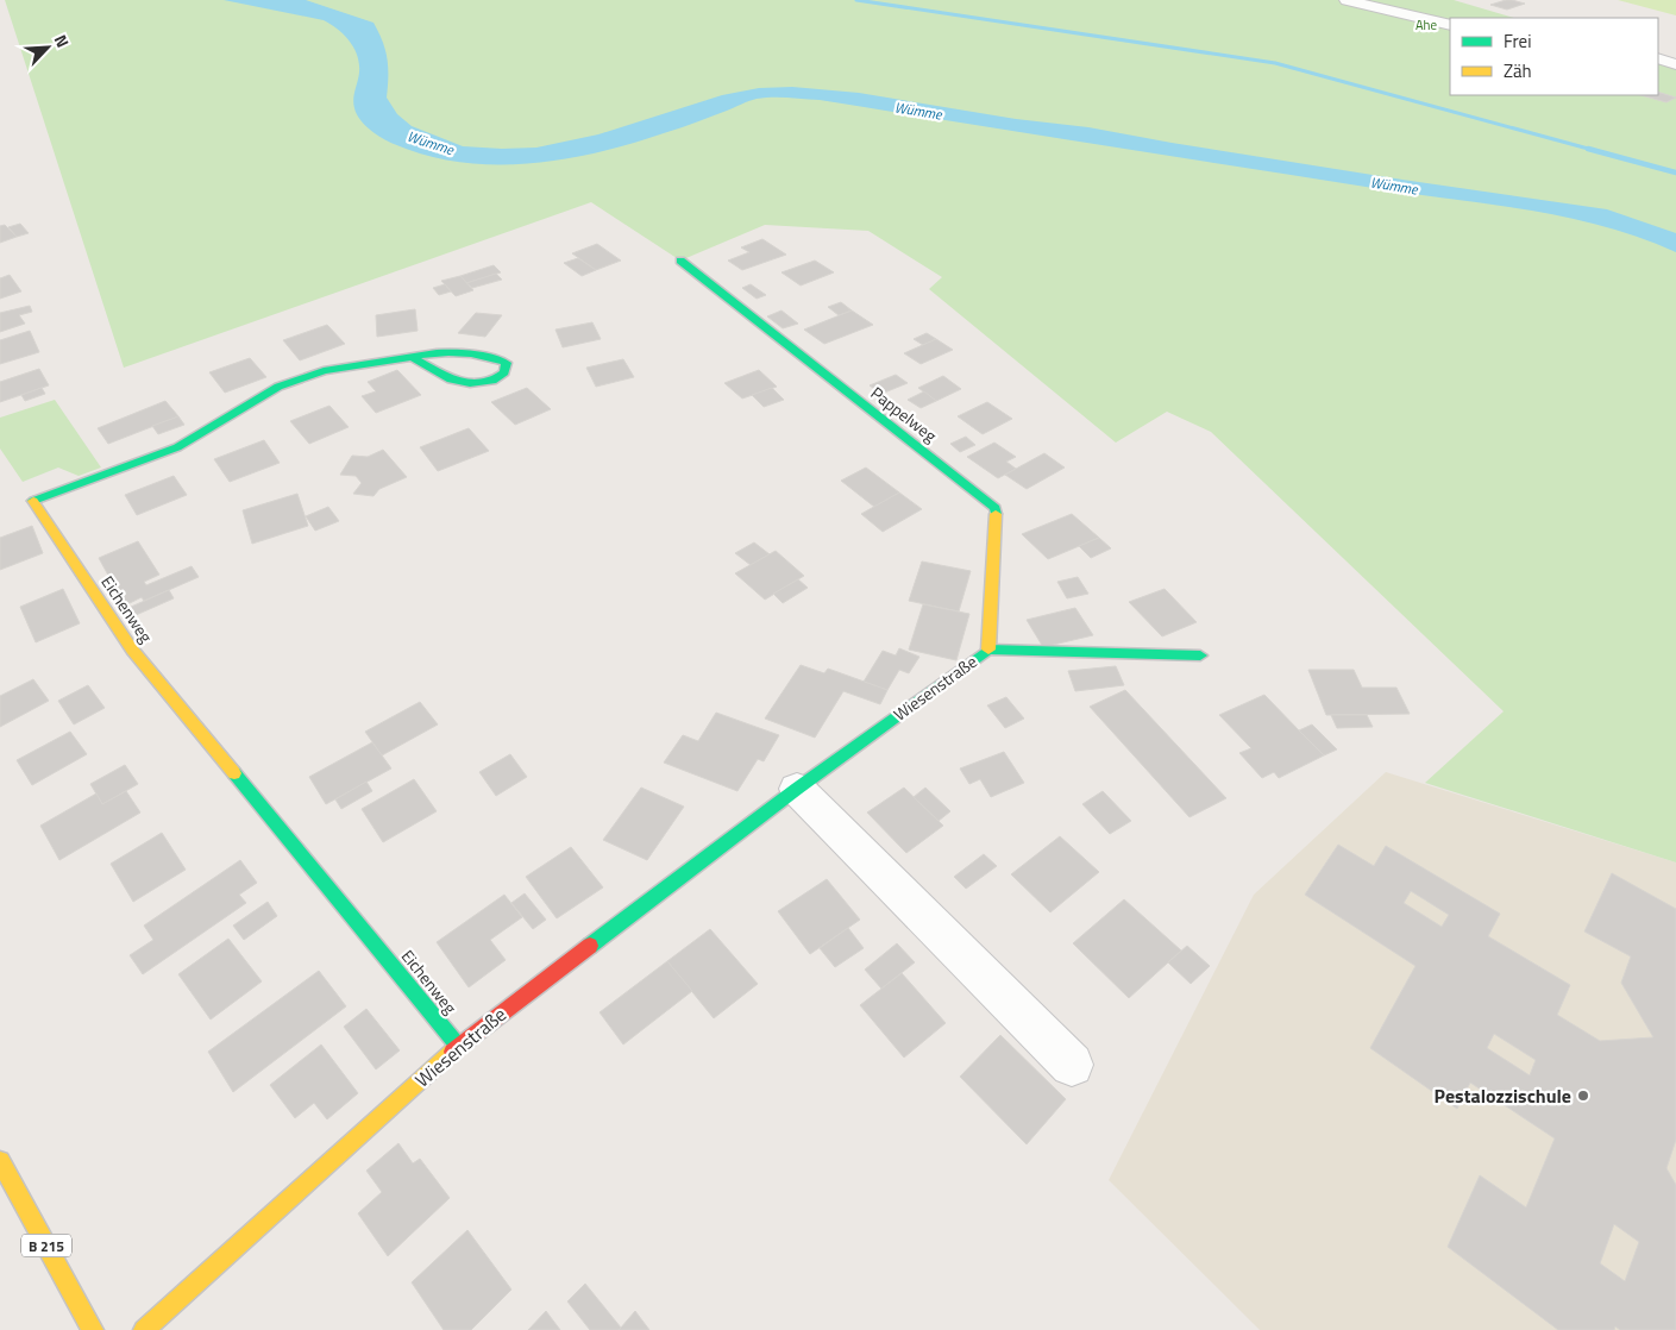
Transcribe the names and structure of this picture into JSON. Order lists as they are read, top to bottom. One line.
{"streets":{"street":["Pappelweg","Eichenweg","Wiesenstraße","B 215"]},"crossings":[["Pappelweg","Wiesenstraße"],["Eichenweg","Wiesenstraße"]],"water":["Wümme"],"parks":["Ahe"],"places":["Pestalozzischule"],"legend":["Frei","Zäh"],"north":"top right"}
